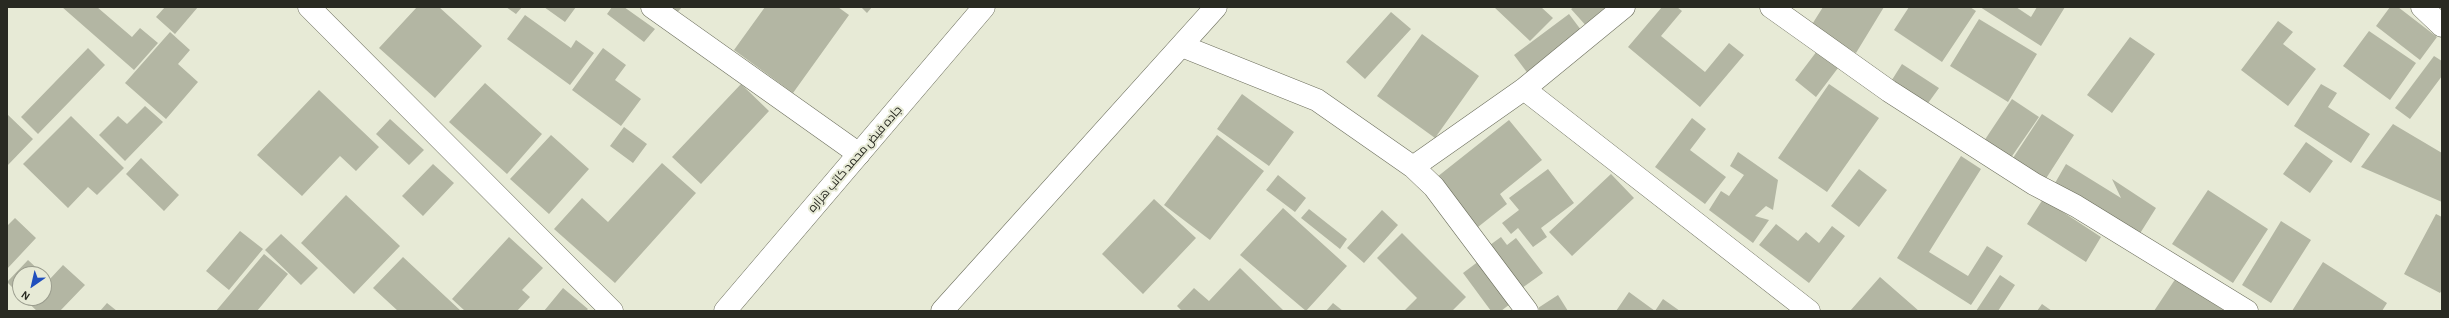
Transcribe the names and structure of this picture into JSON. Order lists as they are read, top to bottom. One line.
{"streets":{"street":["جاده فیض محمد کاتب هزاره"]},"north":"bottom left"}
